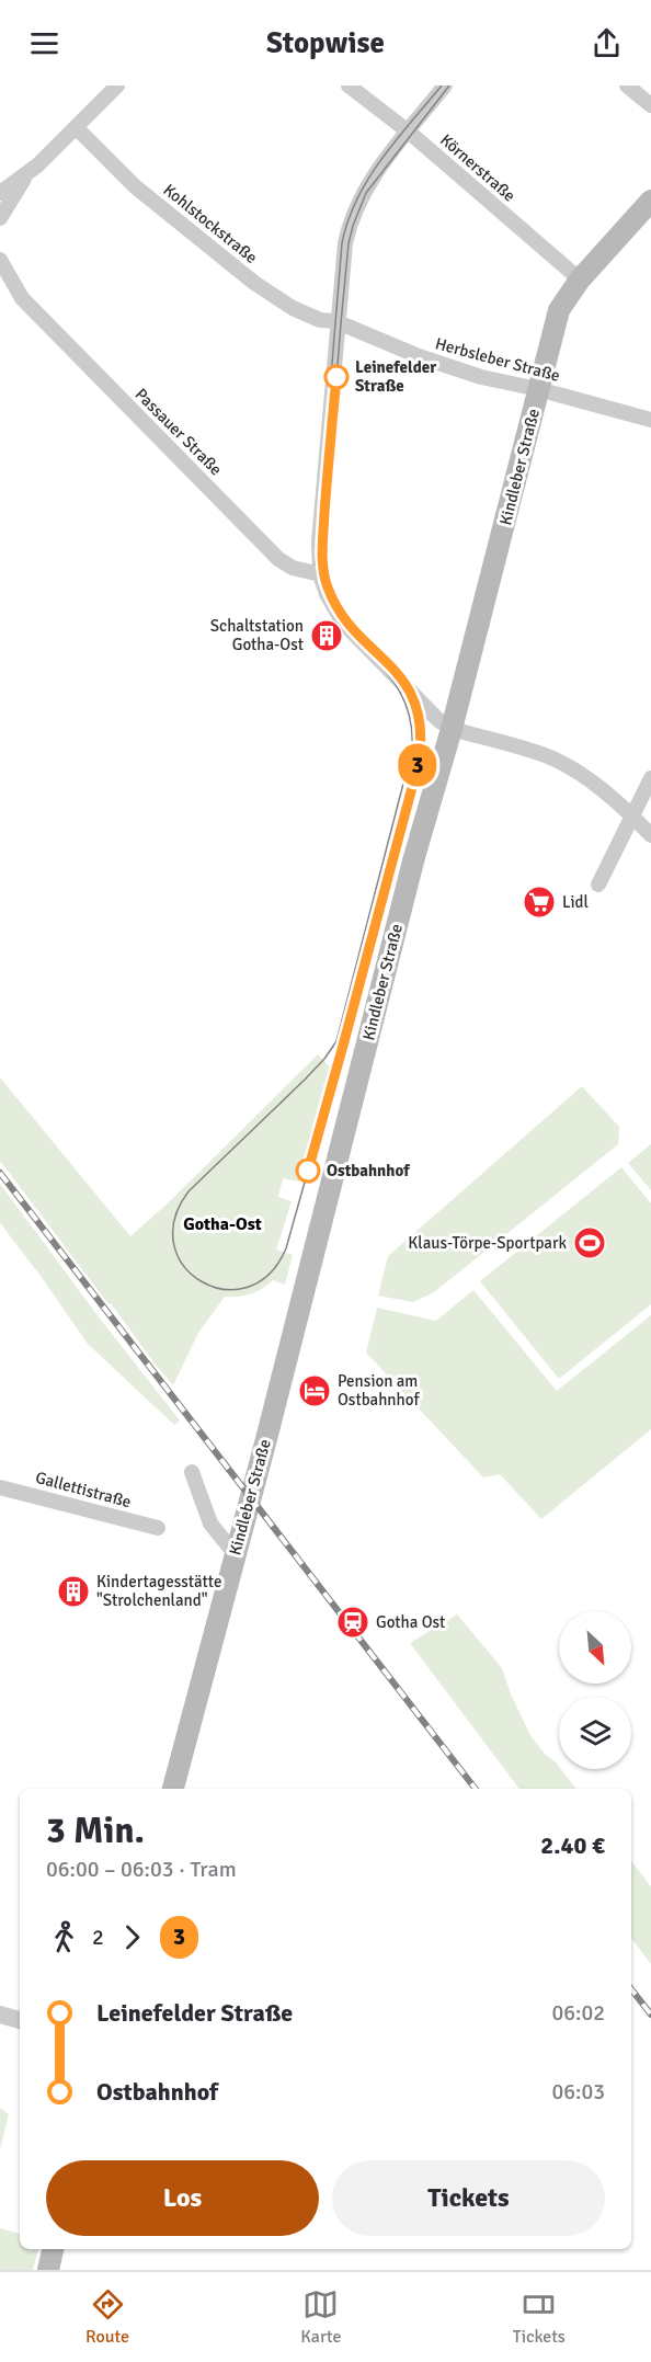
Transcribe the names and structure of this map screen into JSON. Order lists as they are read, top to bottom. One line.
{"streets":{"main road":["Kindleber Straße"],"street":["Körnerstraße","Kohlstockstraße","Herbsleber Straße","Passauer Straße","Gallettistraße"]},"crossings":[["Körnerstraße","Kindleber Straße"],["Kohlstockstraße","Herbsleber Straße"],["Herbsleber Straße","Kindleber Straße"]],"districts":["Gotha-Ost"],"places":{"other":["Leinefelder Straße","Ostbahnhof"],"building":["Schaltstation Gotha-Ost","Kindertagesstätte \"Strolchenland\""],"supermarket":["Lidl"],"sports":["Klaus-Törpe-Sportpark"],"hotel":["Pension am Ostbahnhof"],"station":["Gotha Ost"]},"lines":["tram line 3"],"north":"bottom right","page":{"header":"Stopwise","on_map":"3","heading":["3 Min.","06:00 – 06:03 · Tram","2.40 €"],"legs":["2","3"],"list":[{"name":"Leinefelder Straße","value":"06:02"},{"name":"Ostbahnhof","value":"06:03"}],"buttons":["Los","Tickets"],"tabs":["Route","Karte","Tickets"]}}
